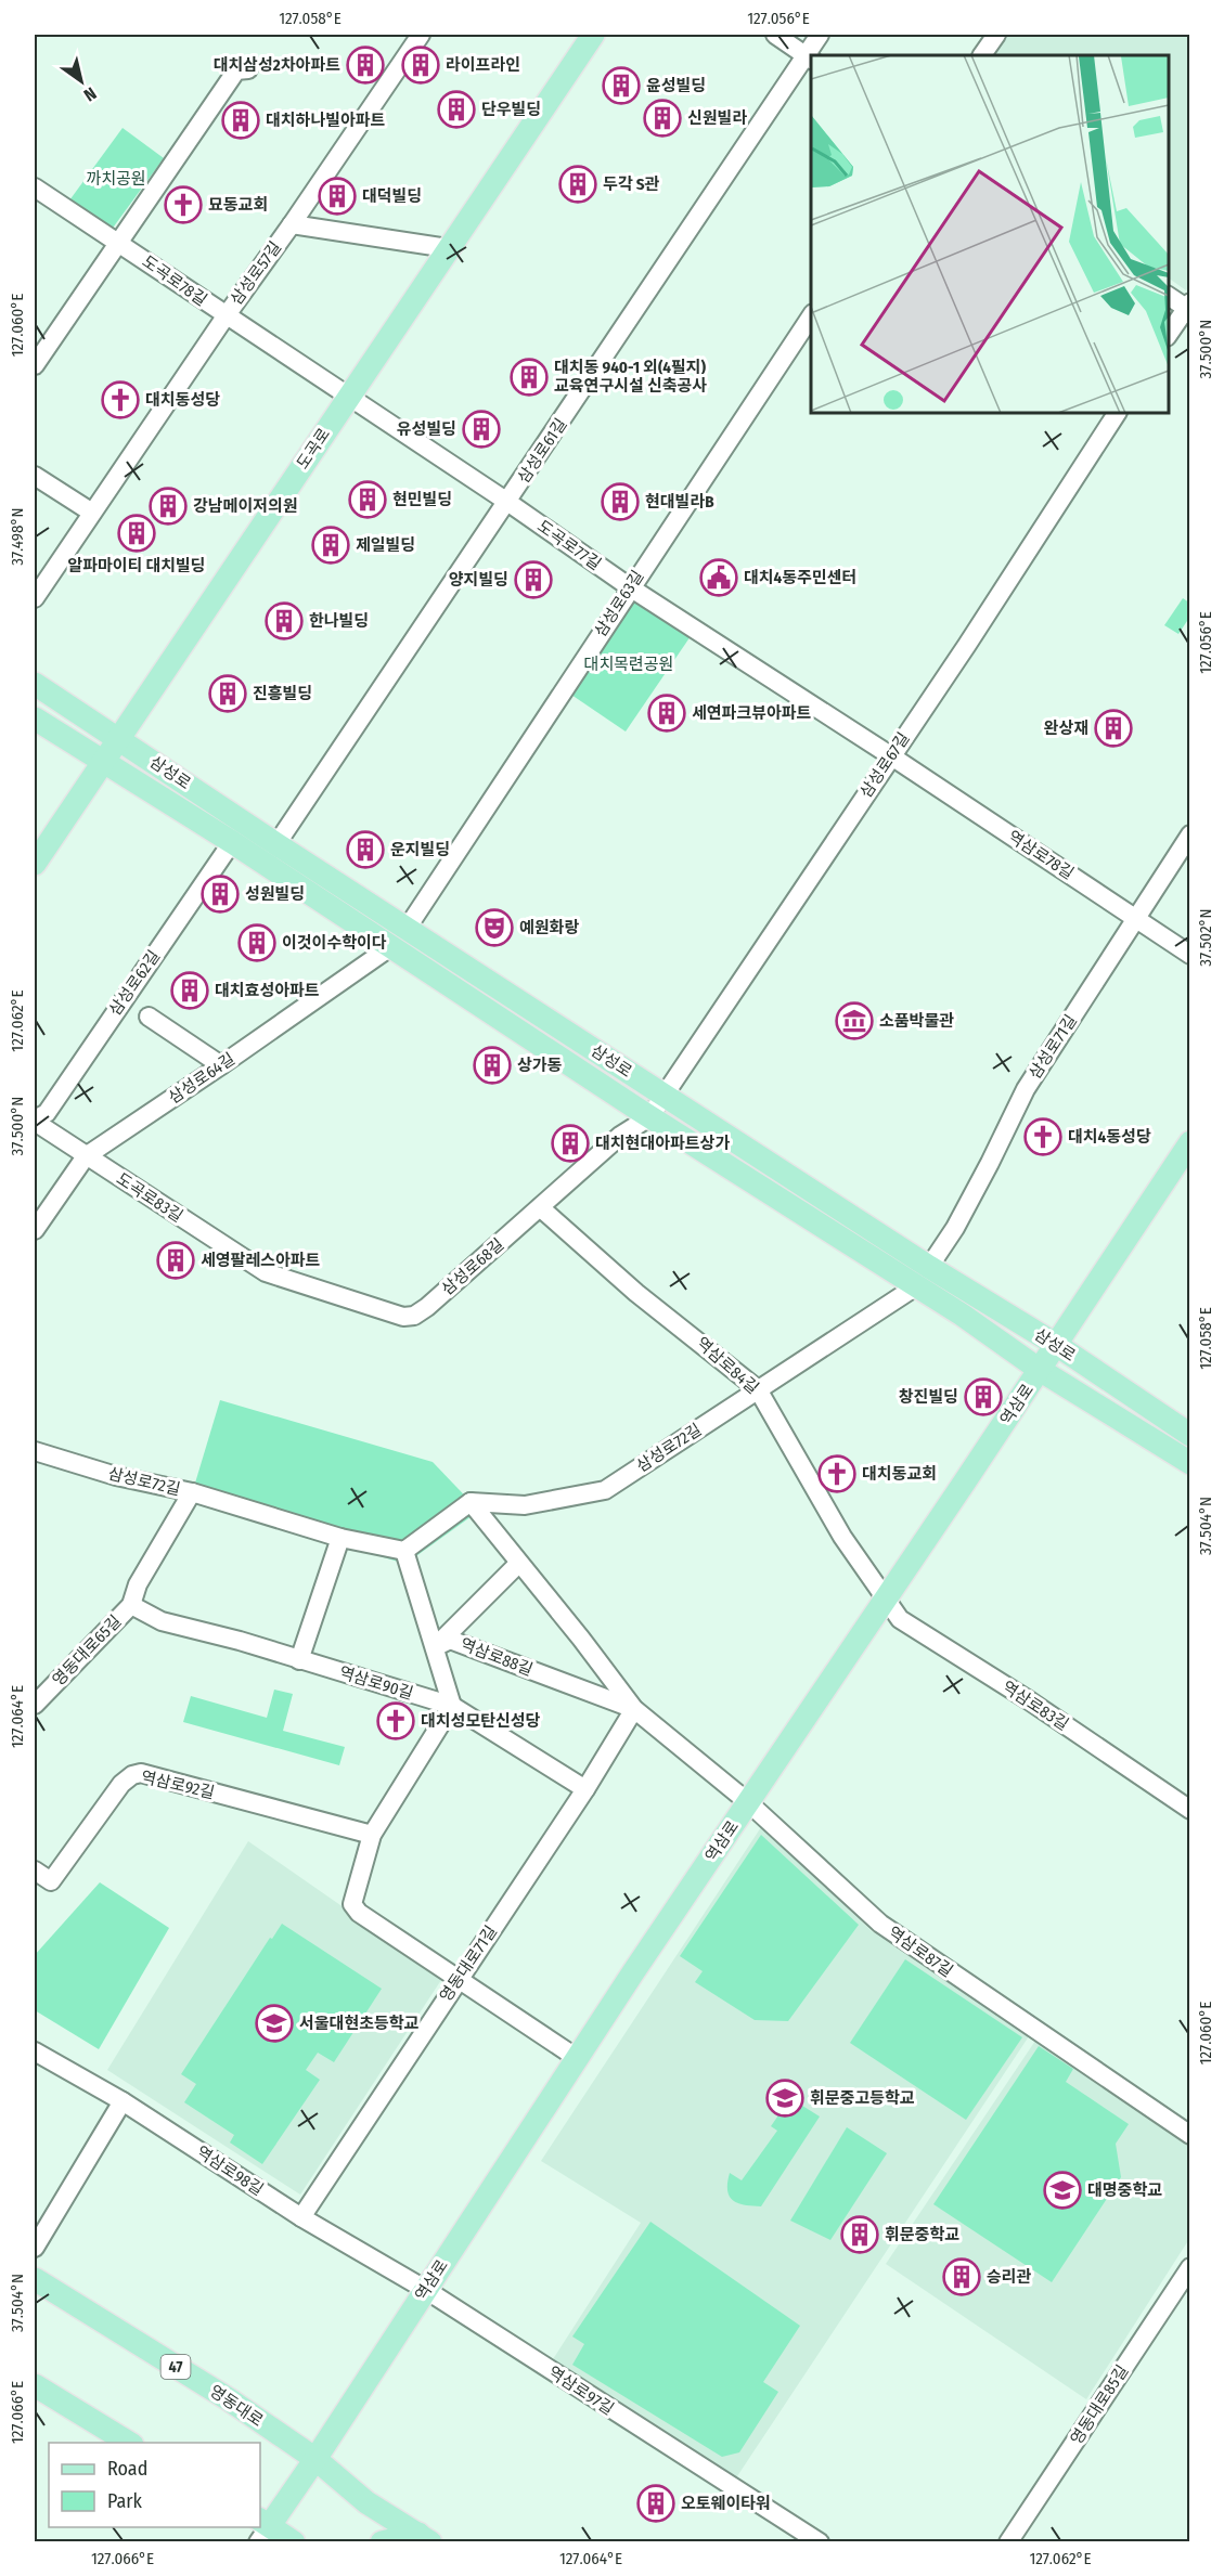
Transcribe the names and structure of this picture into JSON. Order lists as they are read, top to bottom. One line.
{"streets":{"main road":["도곡로","삼성로","역삼로","47","영동대로"],"street":["삼성로57길","도곡로78길","삼성로61길","도곡로77길","삼성로63길","삼성로67길","역삼로78길","삼성로62길","삼성로71길","삼성로64길","도곡로83길","삼성로68길","역삼로84길","삼성로72길","영동대로65길","역삼로88길","역삼로90길","역삼로83길","역삼로92길","역삼로87길","영동대로71길","역삼로98길","역삼로97길","영동대로85길"]},"crossings":[["삼성로57길","도곡로78길"],["도곡로78길","도곡로"],["도곡로78길","도곡로77길"],["도곡로","도곡로77길"],["도곡로","삼성로"],["삼성로61길","도곡로77길"],["삼성로61길","삼성로"],["도곡로77길","삼성로63길"],["도곡로77길","삼성로67길"],["도곡로77길","역삼로78길"],["삼성로63길","삼성로"],["삼성로67길","삼성로"],["삼성로67길","역삼로78길"],["삼성로","삼성로62길"],["삼성로","삼성로71길"],["삼성로","삼성로64길"],["삼성로","삼성로68길"],["삼성로","역삼로"],["삼성로","삼성로72길"],["역삼로78길","삼성로71길"],["삼성로62길","도곡로83길"],["삼성로64길","도곡로83길"],["도곡로83길","삼성로68길"],["삼성로68길","역삼로84길"],["역삼로84길","역삼로"],["역삼로84길","삼성로72길"],["역삼로84길","역삼로83길"],["역삼로","역삼로88길"],["역삼로","역삼로83길"],["역삼로","역삼로87길"],["역삼로","역삼로98길"],["역삼로","역삼로97길"],["역삼로","영동대로"],["삼성로72길","영동대로65길"],["삼성로72길","역삼로88길"],["영동대로65길","역삼로90길"],["역삼로88길","역삼로87길"],["역삼로88길","영동대로71길"],["역삼로90길","영동대로71길"],["영동대로71길","역삼로98길"],["역삼로98길","역삼로97길"]],"parks":["까치공원","대치목련공원"],"places":{"building":["대치삼성2차아파트","라이프라인","윤성빌딩","단우빌딩","신원빌라","대치하나빌아파트","두각 S관","대덕빌딩","대치동 940-1 외(4필지) 교육연구시설 신축공사","유성빌딩","현민빌딩","현대빌라B","강남메이저의원","알파마이티 대치빌딩","제일빌딩","양지빌딩","한나빌딩","진흥빌딩","세연파크뷰아파트","완상재","운지빌딩","성원빌딩","이것이수학이다","대치효성아파트","상가동","대치현대아파트상가","세영팔레스아파트","창진빌딩","휘문중학교","승리관","오토웨이타워"],"church":["묘동교회","대치동성당","대치4동성당","대치동교회","대치성모탄신성당"],"public building":["대치4동주민센터"],"theatre":["예원화랑"],"museum":["소품박물관"],"school or university":["서울대현초등학교","휘문중고등학교","대명중학교"]},"legend":["Road","Park"],"north":"bottom right","coordinates":["127.058°E","127.056°E","127.060°E","37.500°N","37.498°N","37.502°N","127.062°E","37.504°N","127.064°E","127.066°E"]}
